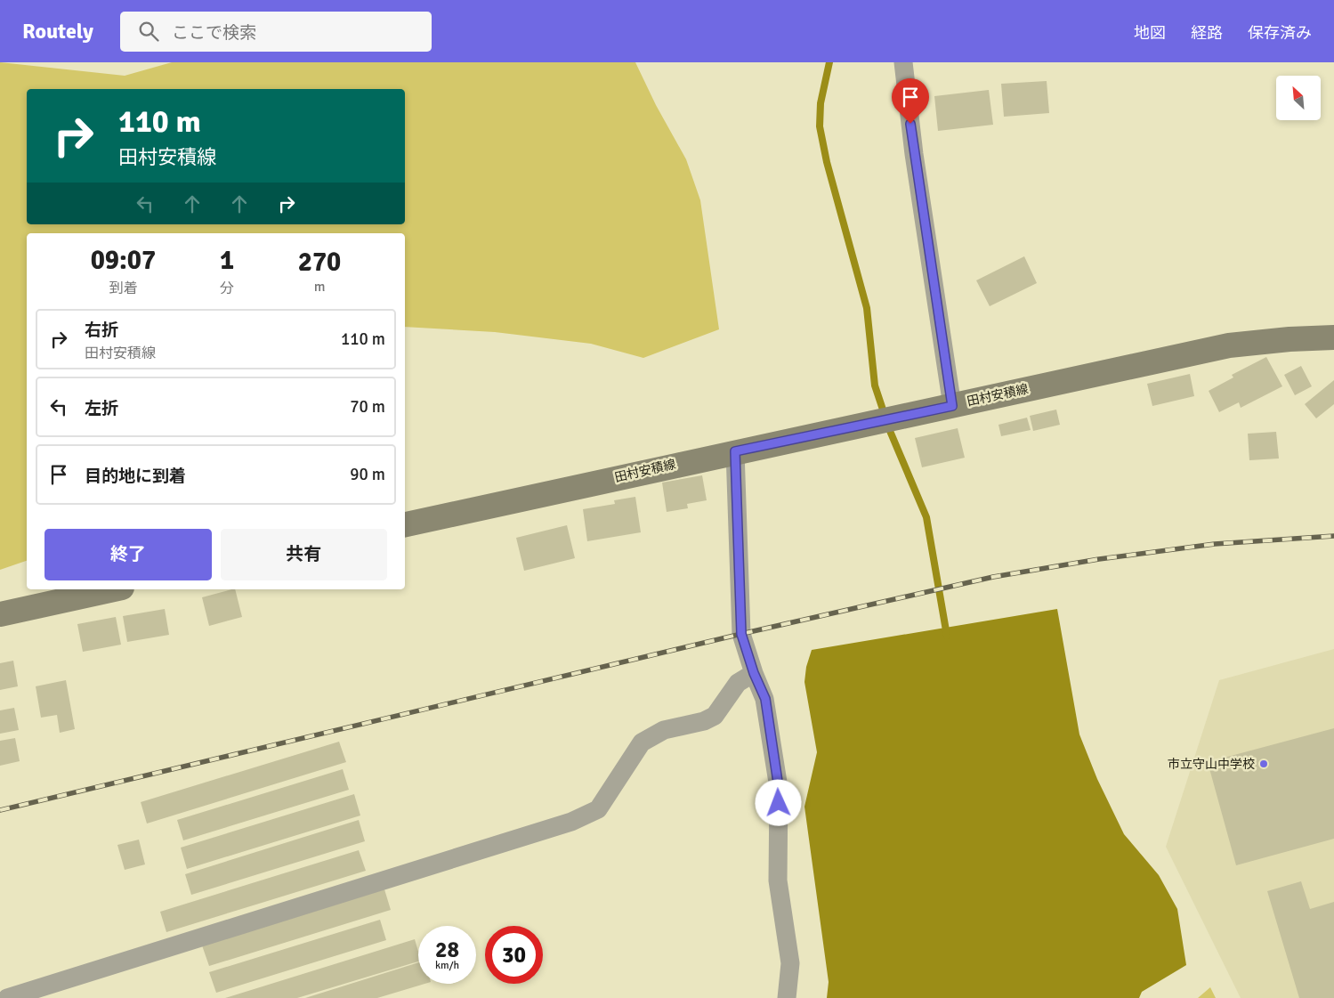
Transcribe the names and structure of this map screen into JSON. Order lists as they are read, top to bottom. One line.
{"streets":{"main road":["田村安積線"]},"places":["市立守山中学校"],"north":"top left","page":{"header":"Routely","search":"ここで検索","nav":["地図","経路","保存済み"],"turn":["110 m","田村安積線"],"eta":["09:07","到着","1","分","270","m"],"list":[{"name":"右折","note":"田村安積線","value":"110 m"},{"name":"左折","value":"70 m"},{"name":"目的地に到着","value":"90 m"}],"buttons":["終了","共有"],"speed":"28 km/h","limit":"30"}}
